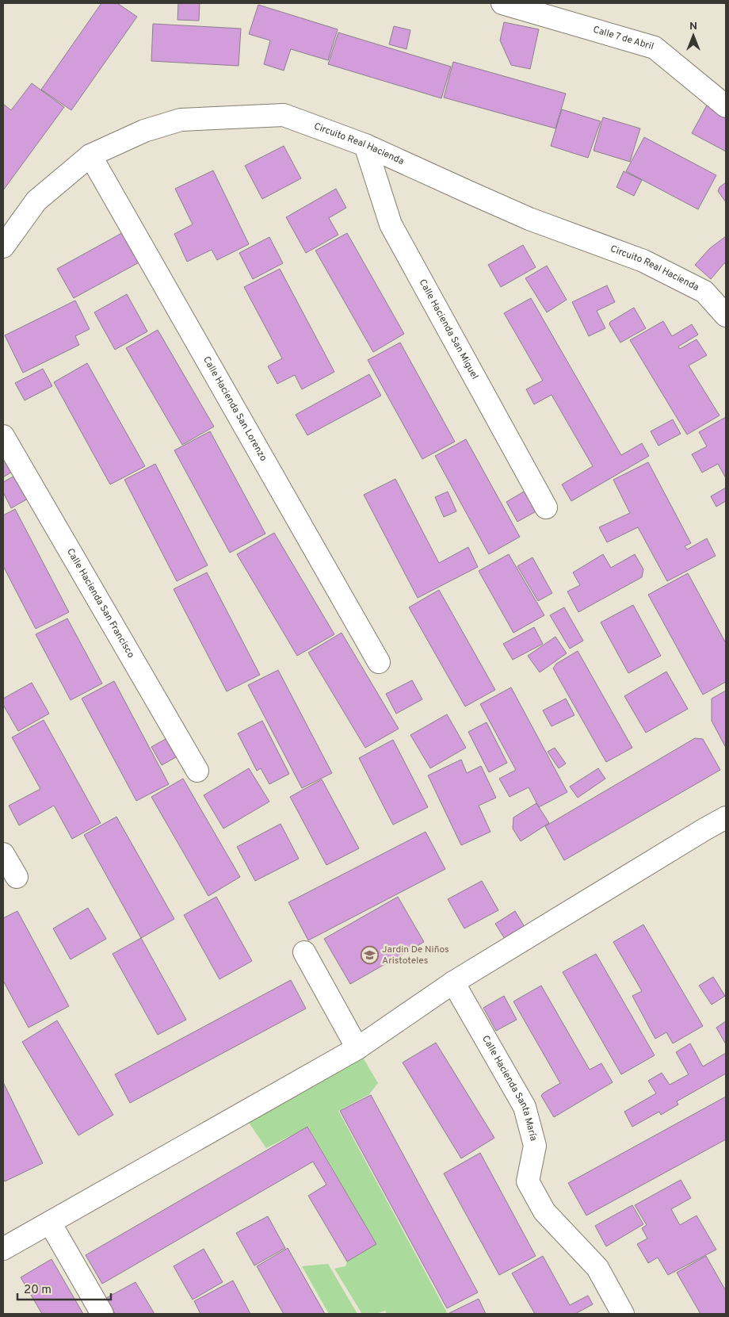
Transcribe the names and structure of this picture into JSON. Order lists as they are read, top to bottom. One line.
{"streets":{"street":["Calle 7 de Abril","Circuito Real Hacienda","Calle Hacienda San Miguel","Calle Hacienda San Lorenzo","Calle Hacienda San Francisco","Calle Hacienda Santa María"]},"crossings":[["Circuito Real Hacienda","Calle Hacienda San Miguel"],["Circuito Real Hacienda","Calle Hacienda San Lorenzo"]],"places":{"school or university":["Jardin De Niños Aristoteles"]},"scale_bar":"20 m","north":"top"}
